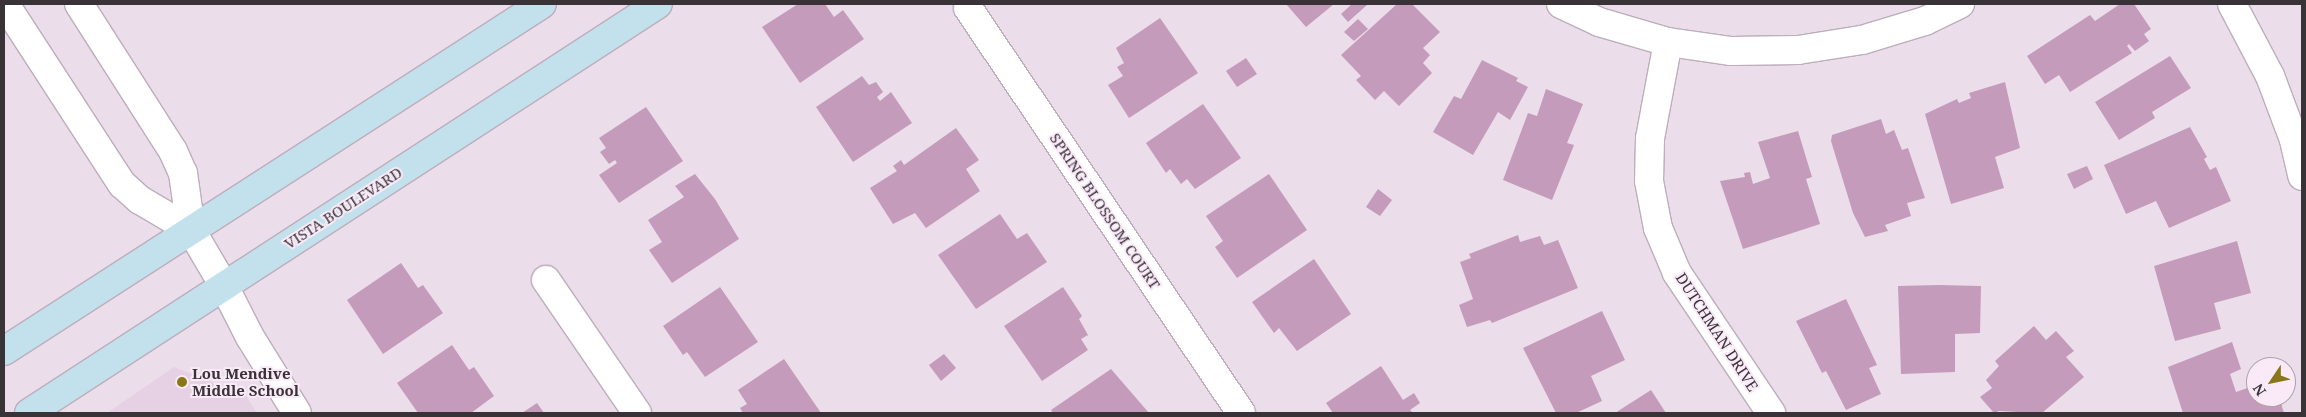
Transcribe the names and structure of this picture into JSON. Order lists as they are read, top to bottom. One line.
{"streets":{"main road":["VISTA BOULEVARD"],"street":["SPRING BLOSSOM COURT","DUTCHMAN DRIVE"]},"places":["Lou Mendive Middle School"],"north":"bottom left"}
